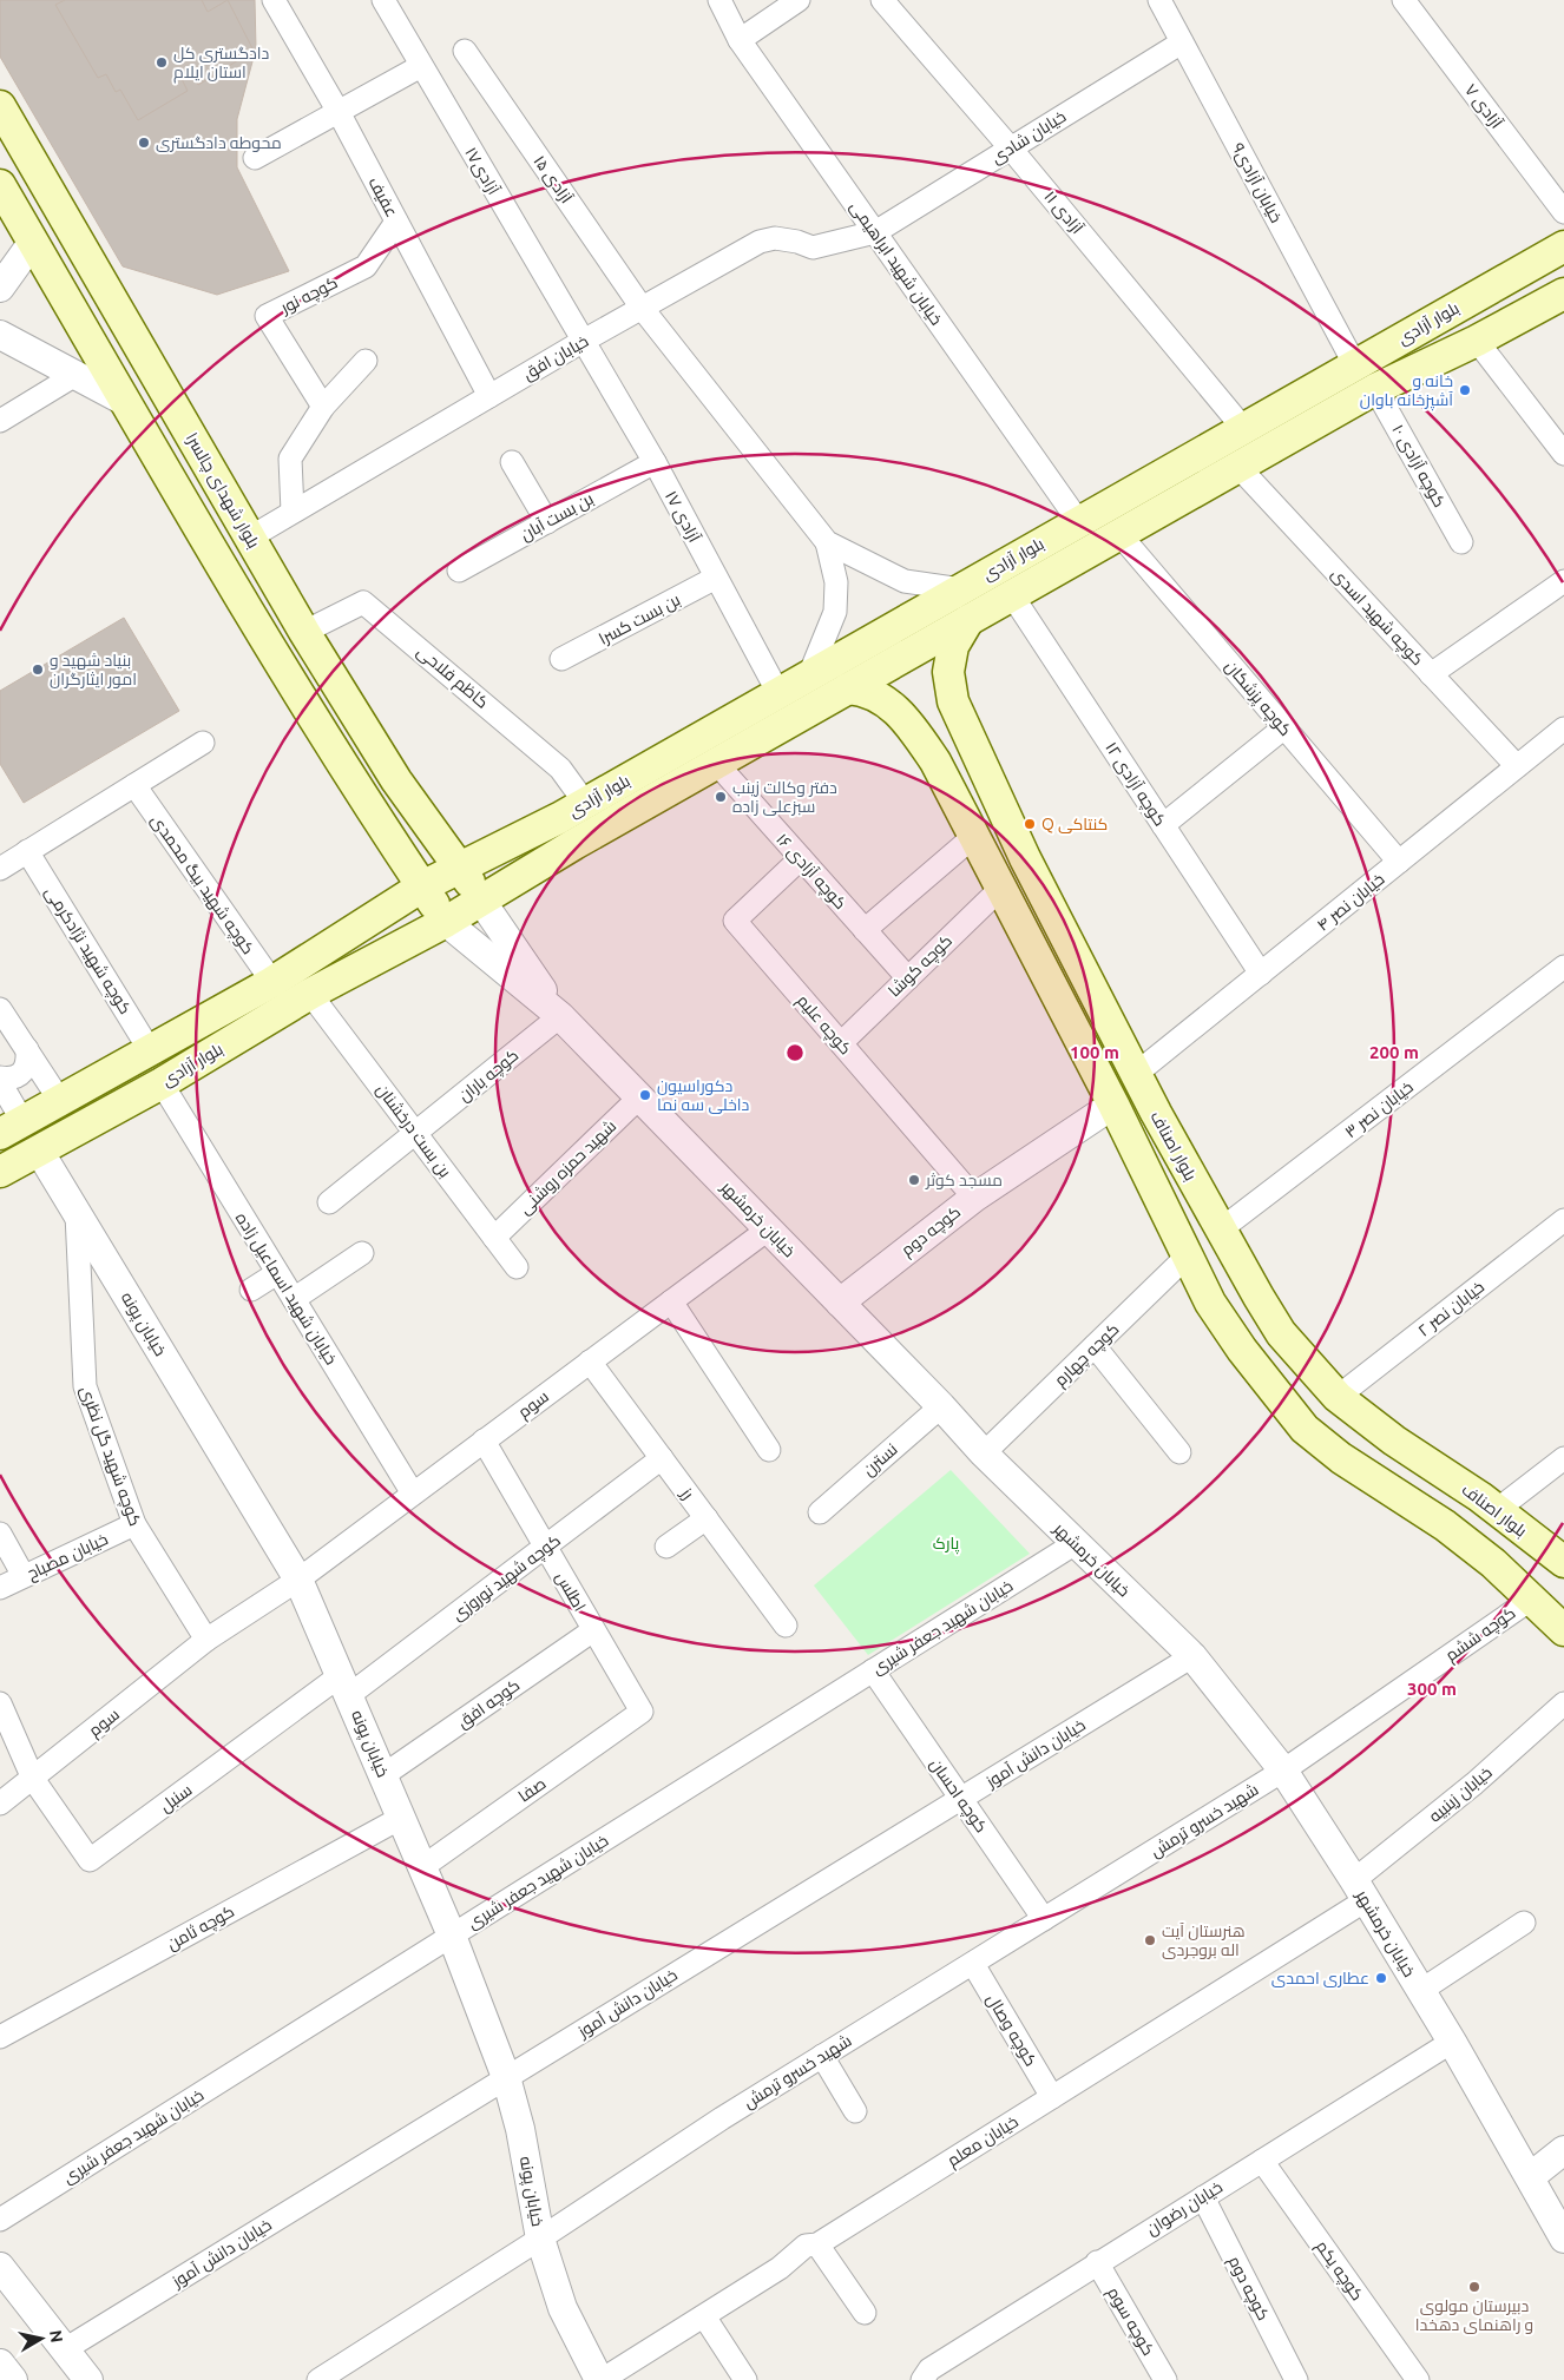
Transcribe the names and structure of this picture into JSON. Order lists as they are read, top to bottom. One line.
{"streets":{"main road":["بلوار آزادی","بلوار شهدای چالسرا","بلوار اصناف"],"street":["آزادی ۷","خیابان شادی","آزادی۱۷","آزادی ۱۵","خیابان آزادی۹","عفیف","آزادی ۱۱","خیابان شهید ابراهیمی","کوچه نور","خیابان افق","کوچه آزادی ۱۰","بن بست آبان","آزادی ۱۷","کوچه شهید اسدی","بن بست کسرا","کاظم فلاحی","کوچه پزشکان","کوچه آزادی ۱۲","کوچه آزادی ۱۶","کوچه شهید بیگ محمدی","خیابان نصر ۴","کوچه شهید نژادکرمی","کوچه کوشا","کوچه علیم","کوچه باران","خیابان نصر ۳","بن بست درخشنان","شهید حمزه روشنی","خیابان خرمشهر","کوچه دوم","خیابان شهید اسماعیل زاده","خیابان نصر ۲","خیابان پونه","کوچه چهارم","سوم","کوچه شهید گل نظری","نسترن","رز","خیابان مصباح","کوچه شهید نوروزی","اطلس","خیابان شهید جعفر شیری","کوچه ششم","کوچه افق","خیابان دانش آموز","صفا","خیابان زینبیه","کوچه احسان","سنبل","شهید خسرو ترمش","کوچه ثامن","کوچه وصال","خیابان معلم","خیابان رضوان","کوچه یکم","کوچه سوم"]},"crossings":[["خیابان شادی","خیابان آزادی۹"],["خیابان شادی","آزادی ۱۱"],["خیابان شادی","خیابان شهید ابراهیمی"],["خیابان شادی","خیابان افق"],["آزادی۱۷","خیابان افق"],["آزادی۱۷","آزادی ۱۷"],["آزادی ۱۵","خیابان افق"],["خیابان آزادی۹","بلوار آزادی"],["عفیف","کوچه نور"],["عفیف","خیابان افق"],["آزادی ۱۱","بلوار آزادی"],["خیابان شهید ابراهیمی","بلوار آزادی"],["خیابان شهید ابراهیمی","خیابان افق"],["بلوار آزادی","کوچه آزادی ۱۰"],["بلوار آزادی","بلوار شهدای چالسرا"],["بلوار آزادی","آزادی ۱۷"],["بلوار آزادی","کوچه شهید اسدی"],["بلوار آزادی","کاظم فلاحی"],["بلوار آزادی","کوچه پزشکان"],["بلوار آزادی","کوچه آزادی ۱۲"],["بلوار آزادی","کوچه آزادی ۱۶"],["بلوار آزادی","کوچه شهید بیگ محمدی"],["بلوار آزادی","کوچه شهید نژادکرمی"],["بلوار آزادی","بن بست درخشنان"],["بلوار آزادی","بلوار اصناف"],["بلوار آزادی","خیابان خرمشهر"],["بلوار آزادی","خیابان شهید اسماعیل زاده"],["بلوار آزادی","خیابان پونه"],["خیابان افق","بلوار شهدای چالسرا"],["خیابان افق","آزادی ۱۷"],["بلوار شهدای چالسرا","کاظم فلاحی"],["بلوار شهدای چالسرا","خیابان خرمشهر"],["بن بست آبان","آزادی ۱۷"],["آزادی ۱۷","بن بست کسرا"],["کوچه شهید اسدی","خیابان نصر ۴"],["کوچه پزشکان","خیابان نصر ۴"],["کوچه آزادی ۱۲","خیابان نصر ۴"],["کوچه آزادی ۱۶","کوچه کوشا"],["کوچه آزادی ۱۶","کوچه علیم"],["خیابان نصر ۴","بلوار اصناف"],["کوچه کوشا","کوچه علیم"],["کوچه کوشا","بلوار اصناف"],["کوچه علیم","کوچه دوم"],["کوچه باران","بن بست درخشنان"],["کوچه باران","خیابان خرمشهر"],["خیابان نصر ۳","بلوار اصناف"],["بن بست درخشنان","شهید حمزه روشنی"],["بلوار اصناف","کوچه دوم"],["بلوار اصناف","خیابان نصر ۲"],["بلوار اصناف","کوچه چهارم"],["بلوار اصناف","کوچه ششم"],["شهید حمزه روشنی","خیابان خرمشهر"],["خیابان خرمشهر","کوچه دوم"],["خیابان خرمشهر","کوچه چهارم"],["خیابان خرمشهر","سوم"],["خیابان خرمشهر","نسترن"],["خیابان خرمشهر","خیابان شهید جعفر شیری"],["خیابان خرمشهر","کوچه ششم"],["خیابان خرمشهر","خیابان دانش آموز"],["خیابان خرمشهر","خیابان زینبیه"],["خیابان خرمشهر","شهید خسرو ترمش"],["خیابان خرمشهر","خیابان معلم"],["خیابان خرمشهر","خیابان رضوان"],["کوچه دوم","خیابان رضوان"],["خیابان شهید اسماعیل زاده","سوم"],["خیابان پونه","سوم"],["خیابان پونه","کوچه شهید گل نظری"],["خیابان پونه","کوچه شهید نوروزی"],["خیابان پونه","خیابان شهید جعفر شیری"],["خیابان پونه","کوچه افق"],["خیابان پونه","خیابان دانش آموز"],["خیابان پونه","صفا"],["خیابان پونه","سنبل"],["خیابان پونه","شهید خسرو ترمش"],["خیابان پونه","کوچه ثامن"],["خیابان پونه","خیابان معلم"],["سوم","کوچه شهید گل نظری"],["سوم","رز"],["سوم","اطلس"],["سوم","سنبل"],["کوچه شهید گل نظری","خیابان مصباح"],["رز","کوچه شهید نوروزی"],["کوچه شهید نوروزی","اطلس"],["کوچه شهید نوروزی","سنبل"],["اطلس","کوچه افق"],["اطلس","صفا"],["خیابان شهید جعفر شیری","کوچه احسان"],["کوچه ششم","شهید خسرو ترمش"],["خیابان دانش آموز","کوچه احسان"],["خیابان زینبیه","خیابان معلم"],["کوچه احسان","شهید خسرو ترمش"],["شهید خسرو ترمش","کوچه وصال"],["کوچه وصال","خیابان معلم"],["خیابان رضوان","کوچه یکم"],["خیابان رضوان","کوچه سوم"]],"parks":["پارک"],"places":["دادگستری کل استان ایلام","محوطه دادگستری","خانه و آشپزخانه باوان","بنیاد شهید و امور ایثارگران","دفتر وکالت زینب سبزعلی زاده","Q کنتاکی","دکوراسیون داخلی سه نما","مسجد کوثر","هنرستان آیت اله بروجردی","عطاری احمدی","دبیرستان مولوی و راهنمای دهخدا"],"north":"right","rings":["100 m","200 m","300 m"]}
